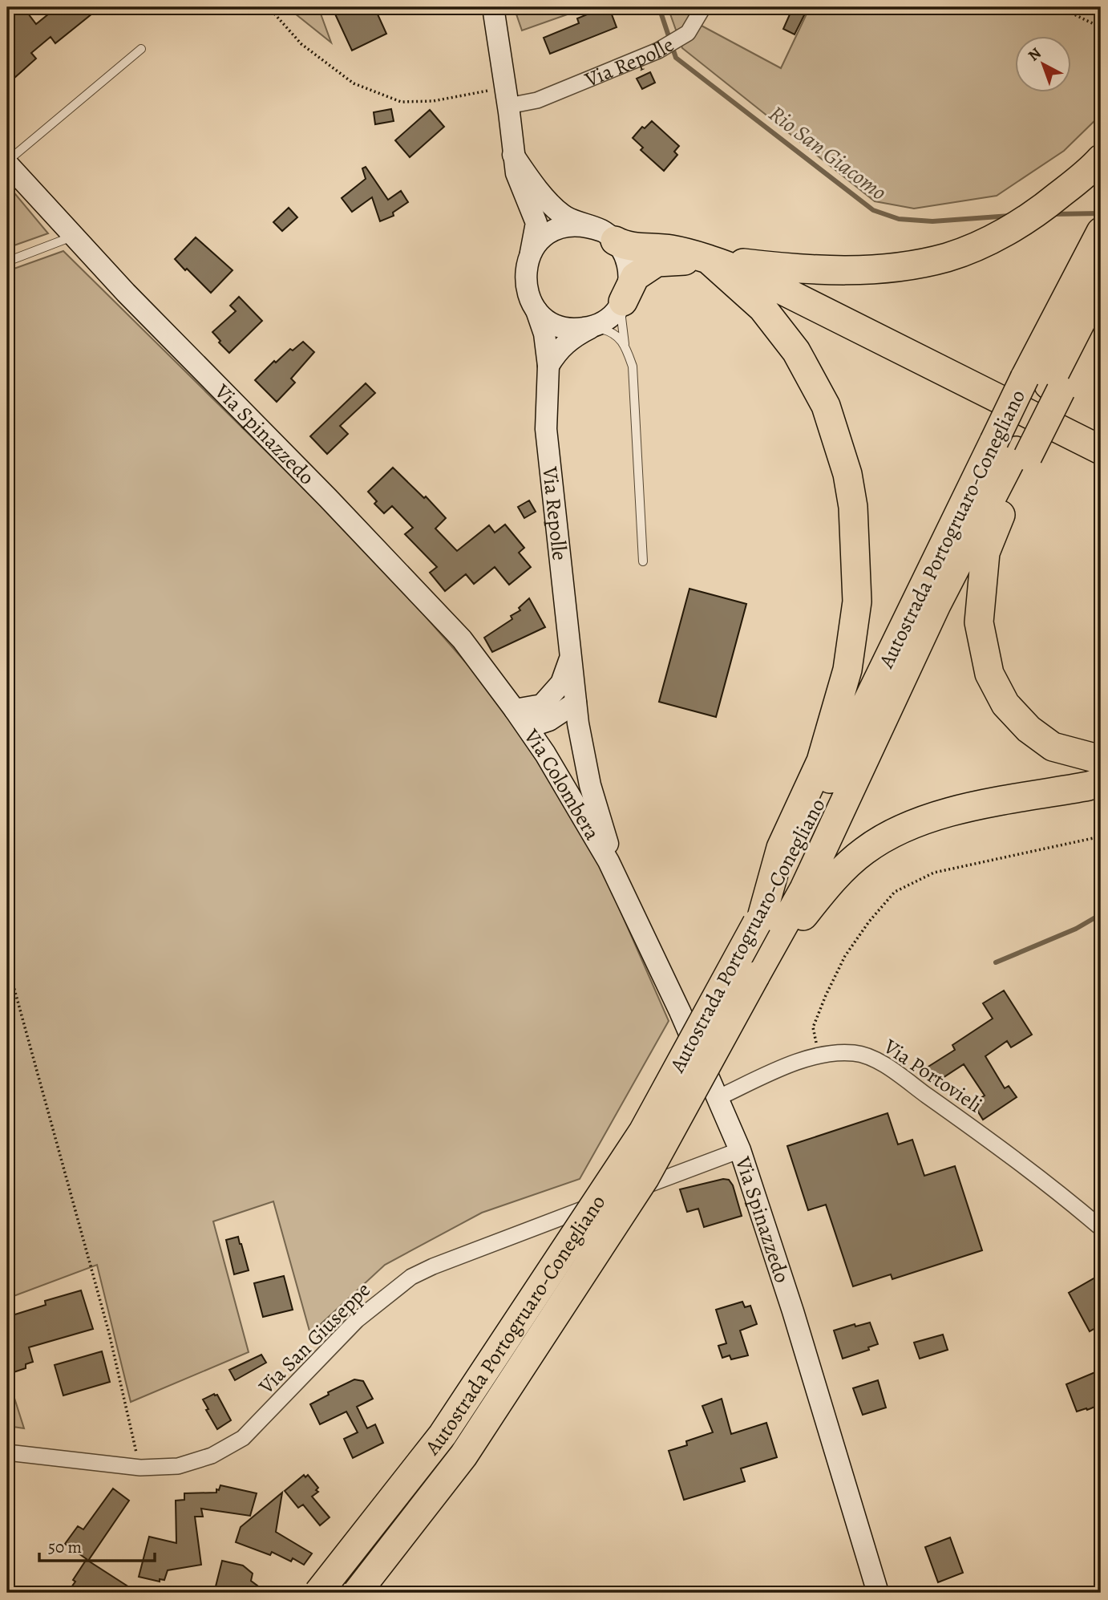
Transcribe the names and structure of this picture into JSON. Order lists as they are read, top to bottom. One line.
{"streets":{"highway":["Autostrada Portogruaro-Conegliano"],"street":["Via Repolle","Via Spinazzedo","Via Colombera","Via Portovieli","Via San Giuseppe"]},"crossings":[["Via Repolle","Via Spinazzedo"],["Via Repolle","Via Colombera"],["Via Spinazzedo","Via Colombera"],["Via Spinazzedo","Via Portovieli"],["Via Spinazzedo","Via San Giuseppe"]],"water":["Rio San Giacomo"],"scale_bar":"50 m","north":"top left"}
